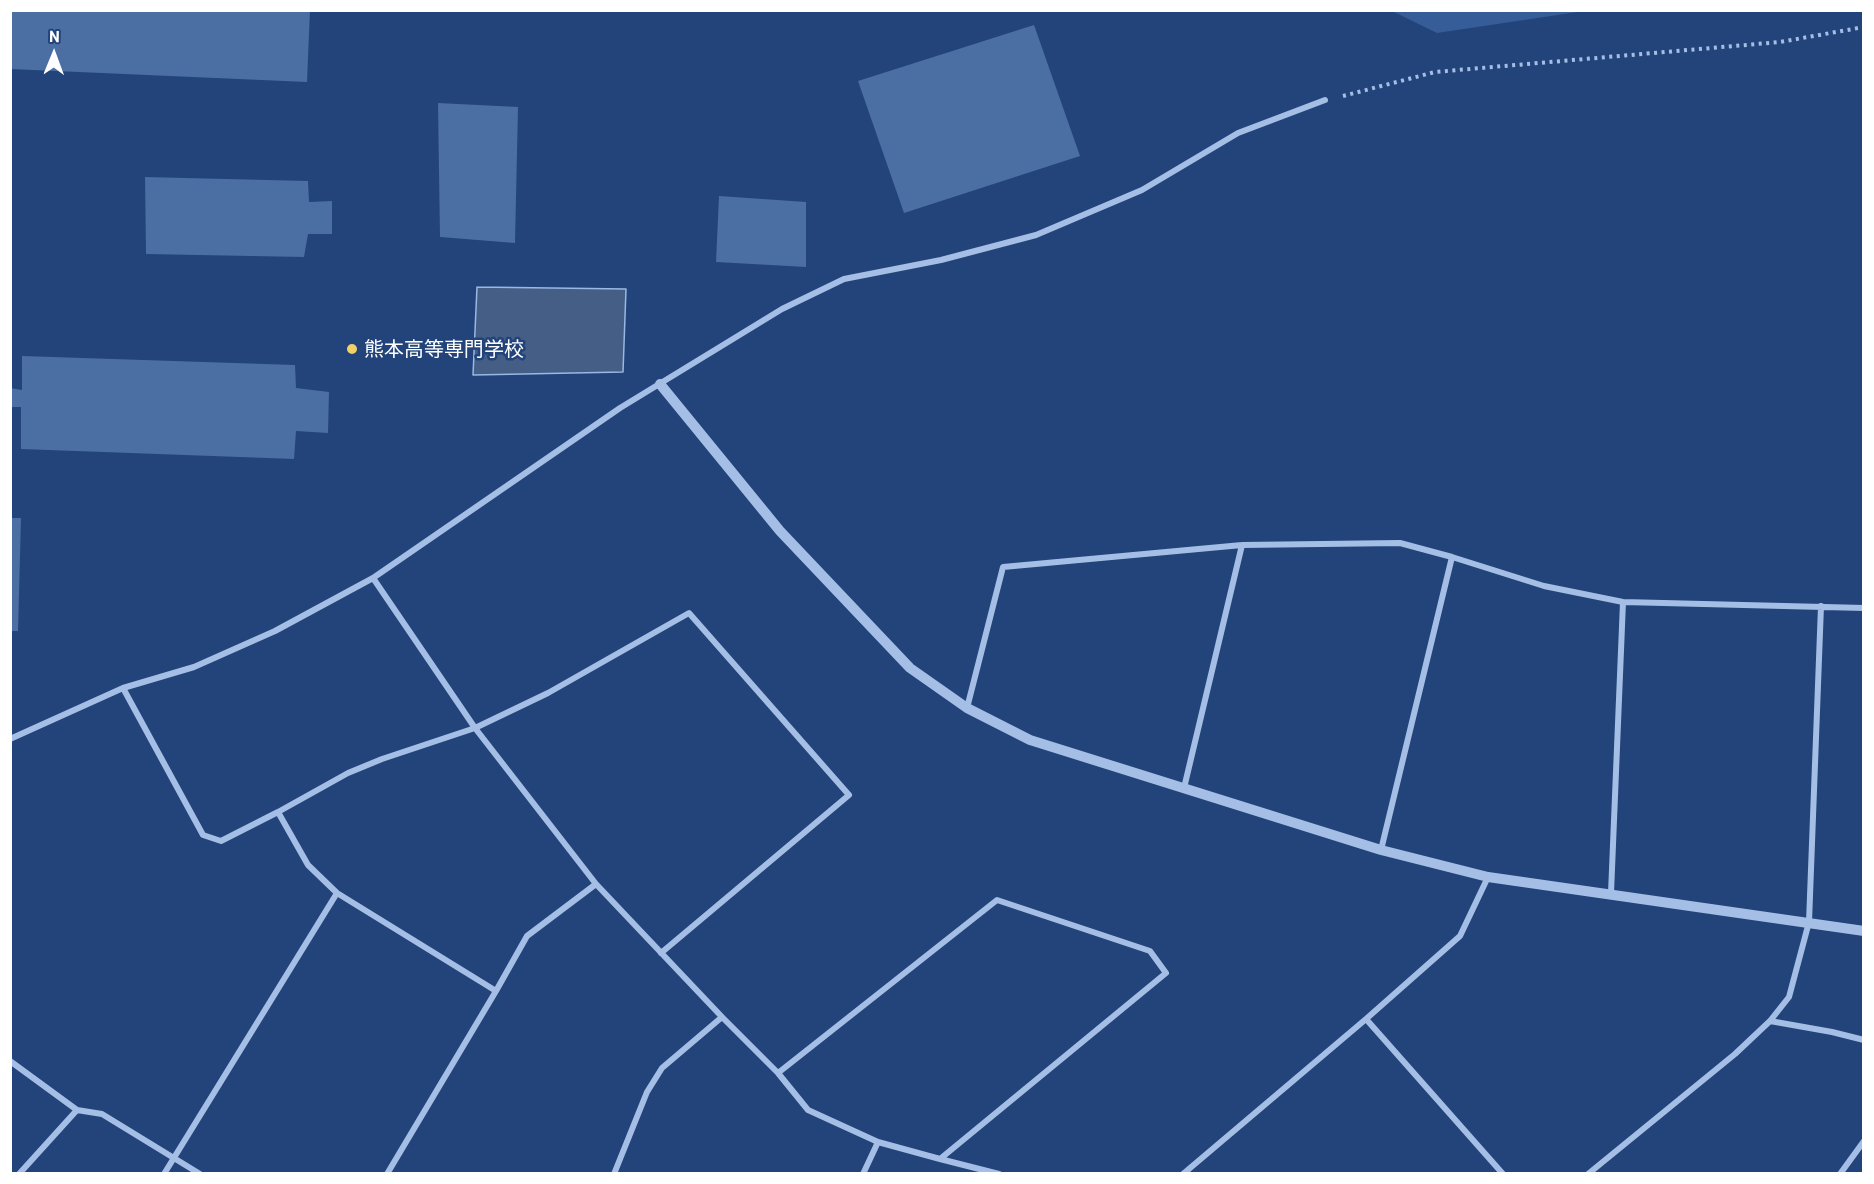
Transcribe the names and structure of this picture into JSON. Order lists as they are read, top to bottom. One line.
{"places":["熊本高等専門学校"],"north":"top"}
